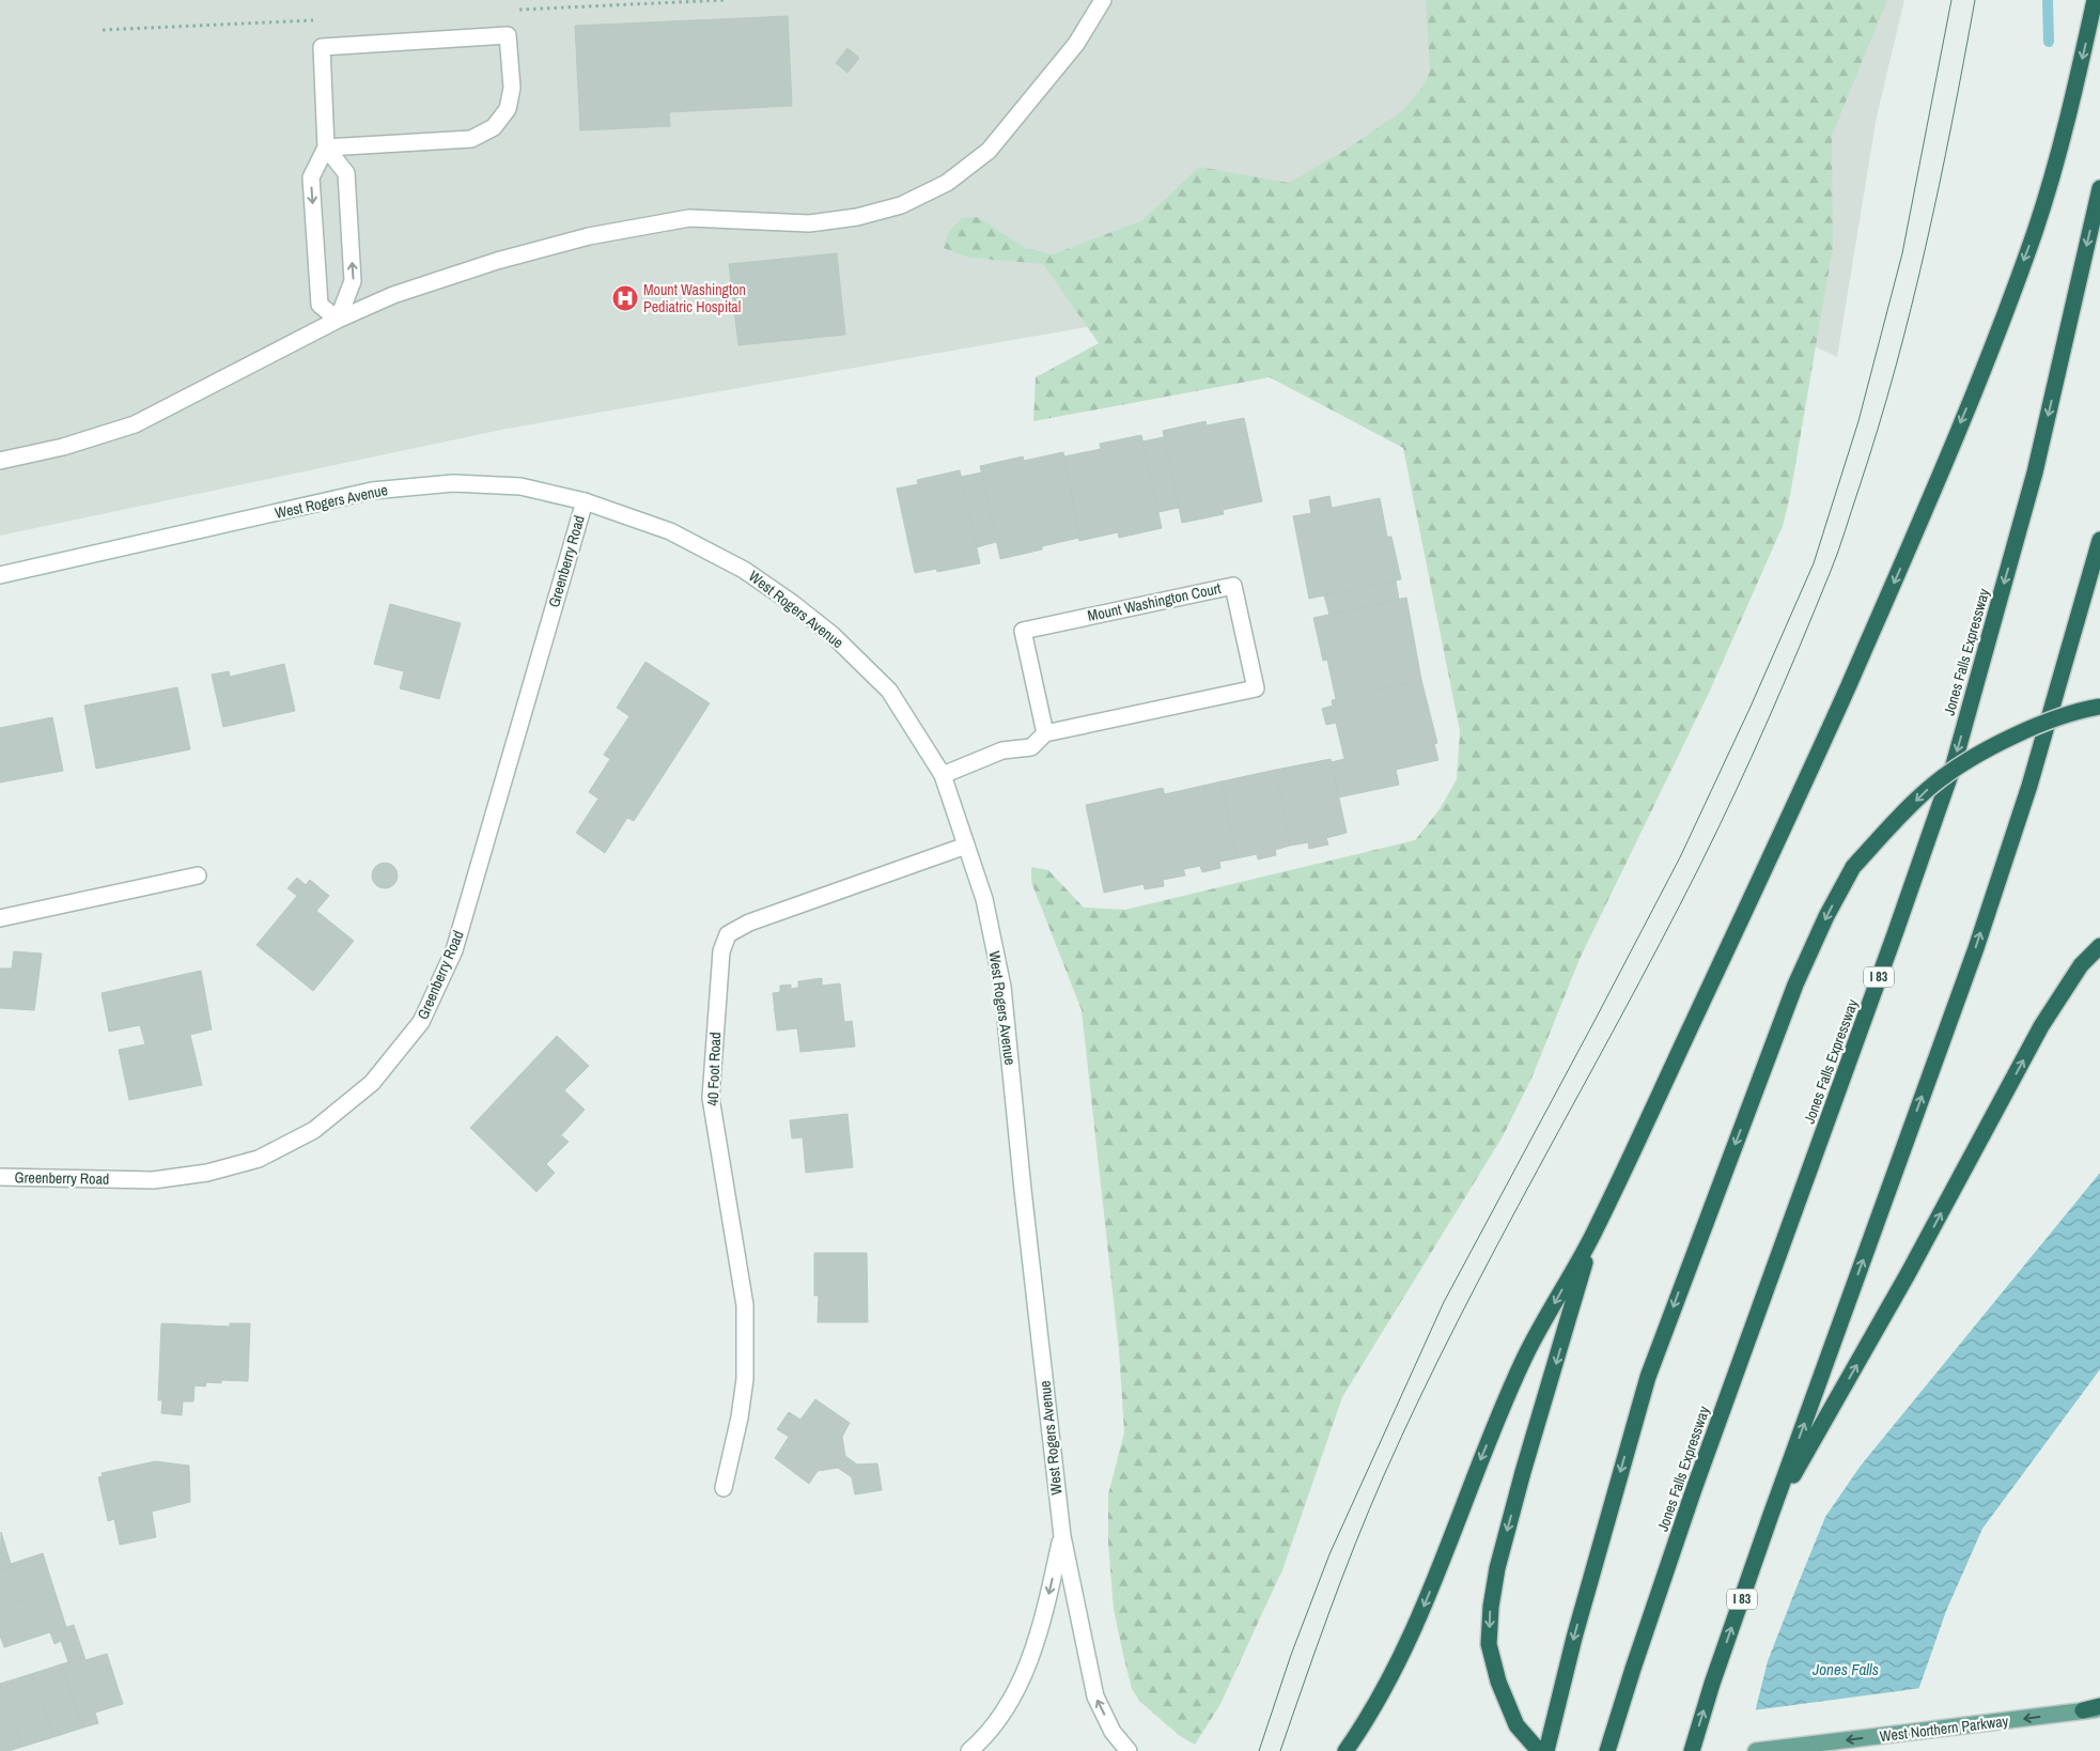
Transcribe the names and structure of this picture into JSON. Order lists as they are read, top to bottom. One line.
{"streets":{"highway":["Jones Falls Expressway","I 83"],"main road":["West Northern Parkway"],"street":["West Rogers Avenue","Greenberry Road","Mount Washington Court","40 Foot Road"]},"crossings":[["West Rogers Avenue","Greenberry Road"],["West Rogers Avenue","Mount Washington Court"],["West Rogers Avenue","40 Foot Road"]],"one_way":["West Northern Parkway"],"water":["Jones Falls"],"places":{"hospital":["Mount Washington Pediatric Hospital"]}}
